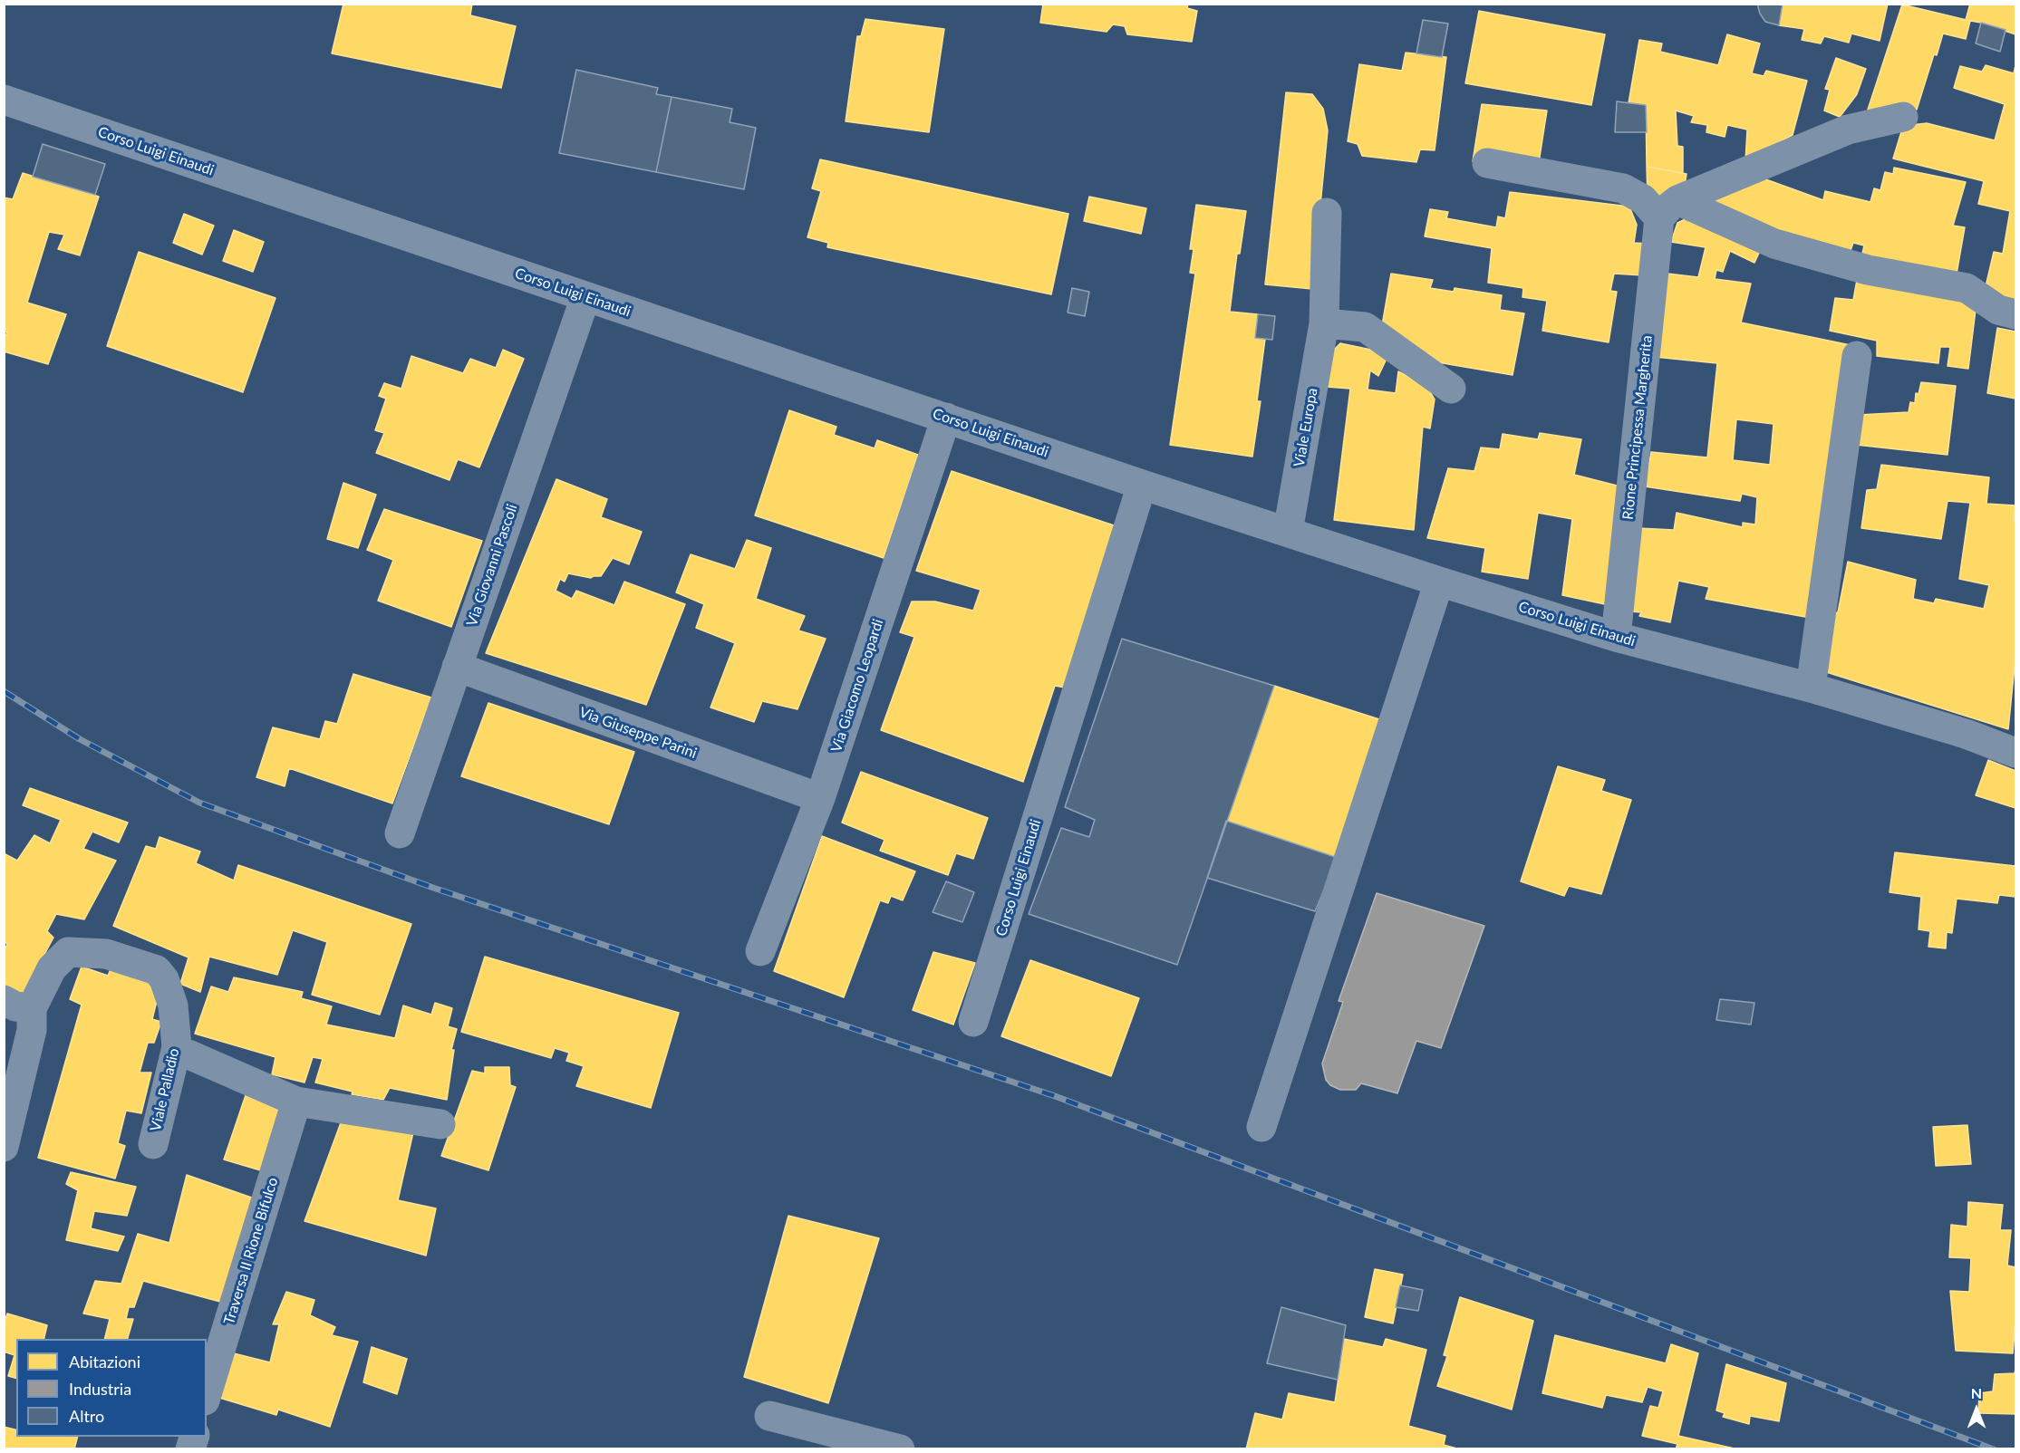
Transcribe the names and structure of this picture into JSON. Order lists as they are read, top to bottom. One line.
{"streets":{"street":["Corso Luigi Einaudi","Viale Europa","Rione Principessa Margherita","Via Giovanni Pascoli","Via Giacomo Leopardi","Via Giuseppe Parini","Viale Palladio","Traversa II Rione Bifulco"]},"crossings":[["Corso Luigi Einaudi","Viale Europa"],["Corso Luigi Einaudi","Rione Principessa Margherita"],["Corso Luigi Einaudi","Via Giovanni Pascoli"],["Corso Luigi Einaudi","Via Giacomo Leopardi"],["Via Giovanni Pascoli","Via Giuseppe Parini"],["Via Giacomo Leopardi","Via Giuseppe Parini"]],"legend":["Abitazioni","Industria","Altro"],"north":"top"}
